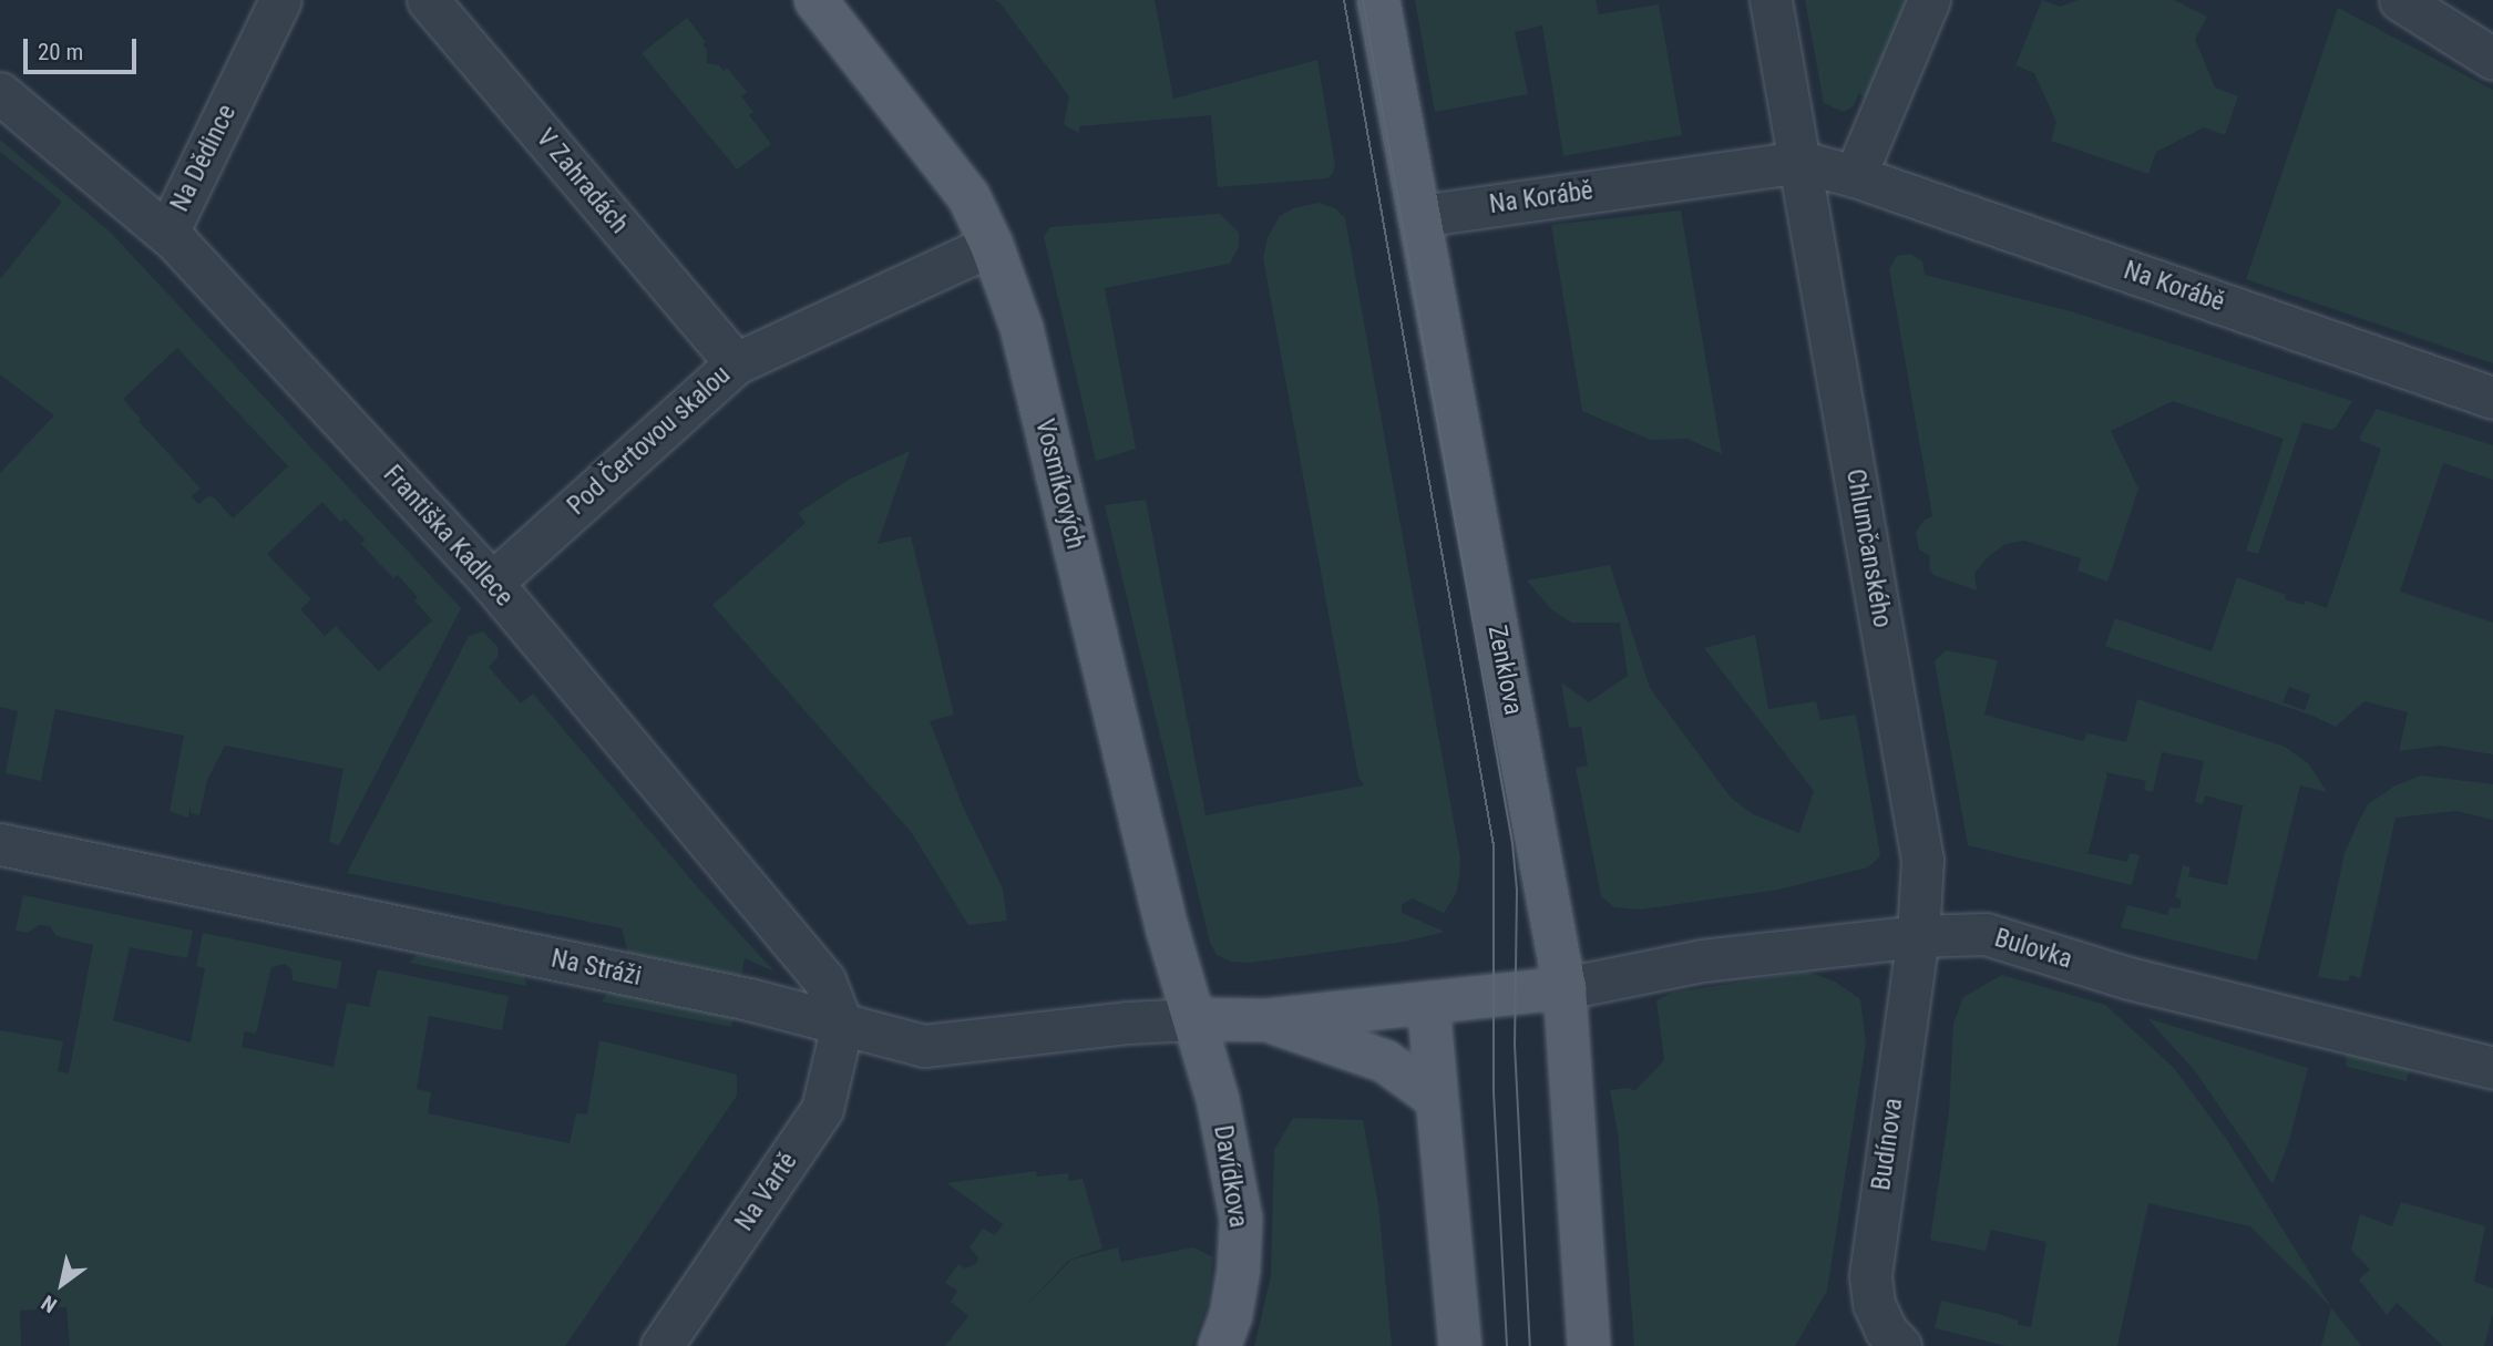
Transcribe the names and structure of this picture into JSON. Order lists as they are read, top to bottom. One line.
{"streets":{"main road":["Vosmíkových","Zenklova","Davídkova"],"street":["Na Dědince","V Zahradách","Na Korábě","Pod Čertovou skalou","Františka Kadlece","Chlumčanského","Bulovka","Na Stráži","Budínova","Na Vartě"]},"crossings":[["Na Dědince","Františka Kadlece"],["V Zahradách","Pod Čertovou skalou"],["Na Korábě","Chlumčanského"],["Na Korábě","Zenklova"],["Pod Čertovou skalou","Vosmíkových"],["Pod Čertovou skalou","Františka Kadlece"],["Vosmíkových","Na Stráži"],["Vosmíkových","Davídkova"],["Františka Kadlece","Na Stráži"],["Františka Kadlece","Na Vartě"],["Chlumčanského","Bulovka"],["Chlumčanského","Budínova"],["Zenklova","Bulovka"],["Bulovka","Budínova"],["Na Stráži","Na Vartě"]],"scale_bar":"20 m","north":"bottom left"}
